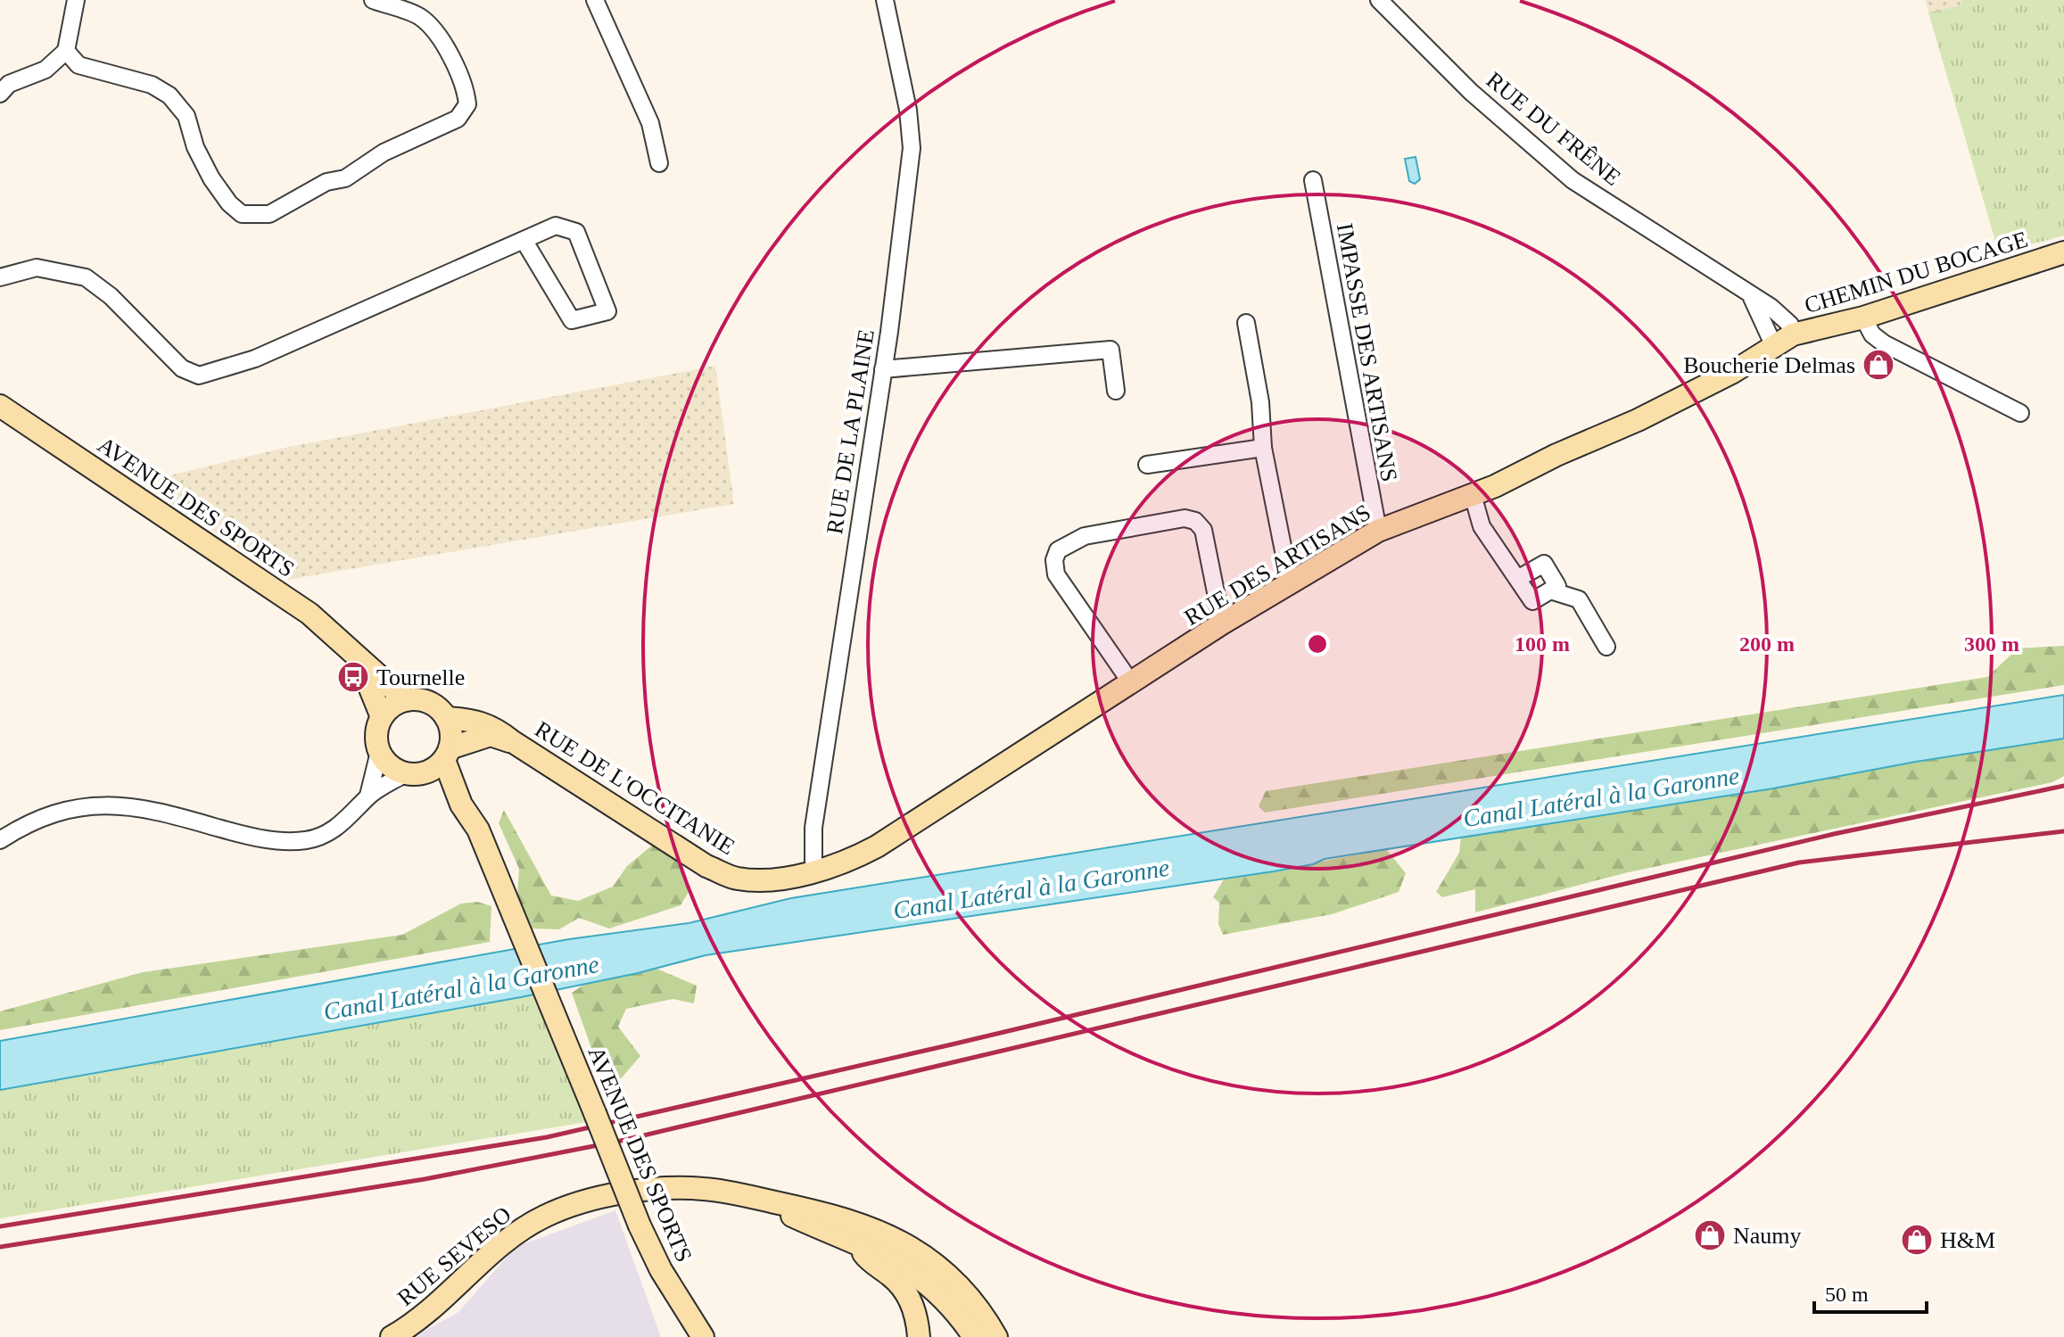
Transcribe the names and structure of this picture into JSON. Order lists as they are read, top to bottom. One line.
{"streets":{"street":["RUE DU FRÊNE","CHEMIN DU BOCAGE","IMPASSE DES ARTISANS","RUE DE LA PLAINE","AVENUE DES SPORTS","RUE DES ARTISANS","RUE DE L'OCCITANIE","RUE SEVESO"]},"crossings":[["RUE DU FRÊNE","CHEMIN DU BOCAGE"],["RUE DU FRÊNE","RUE DES ARTISANS"],["CHEMIN DU BOCAGE","RUE DES ARTISANS"],["IMPASSE DES ARTISANS","RUE DES ARTISANS"],["RUE DE LA PLAINE","RUE DES ARTISANS"],["RUE DE LA PLAINE","RUE DE L'OCCITANIE"],["AVENUE DES SPORTS","RUE DE L'OCCITANIE"],["RUE DES ARTISANS","RUE DE L'OCCITANIE"]],"water":["Canal Latéral à la Garonne"],"places":{"shop":["Boucherie Delmas","Naumy","H&M"],"bus stop":["Tournelle"]},"scale_bar":"50 m","rings":["100 m","200 m","300 m"]}
